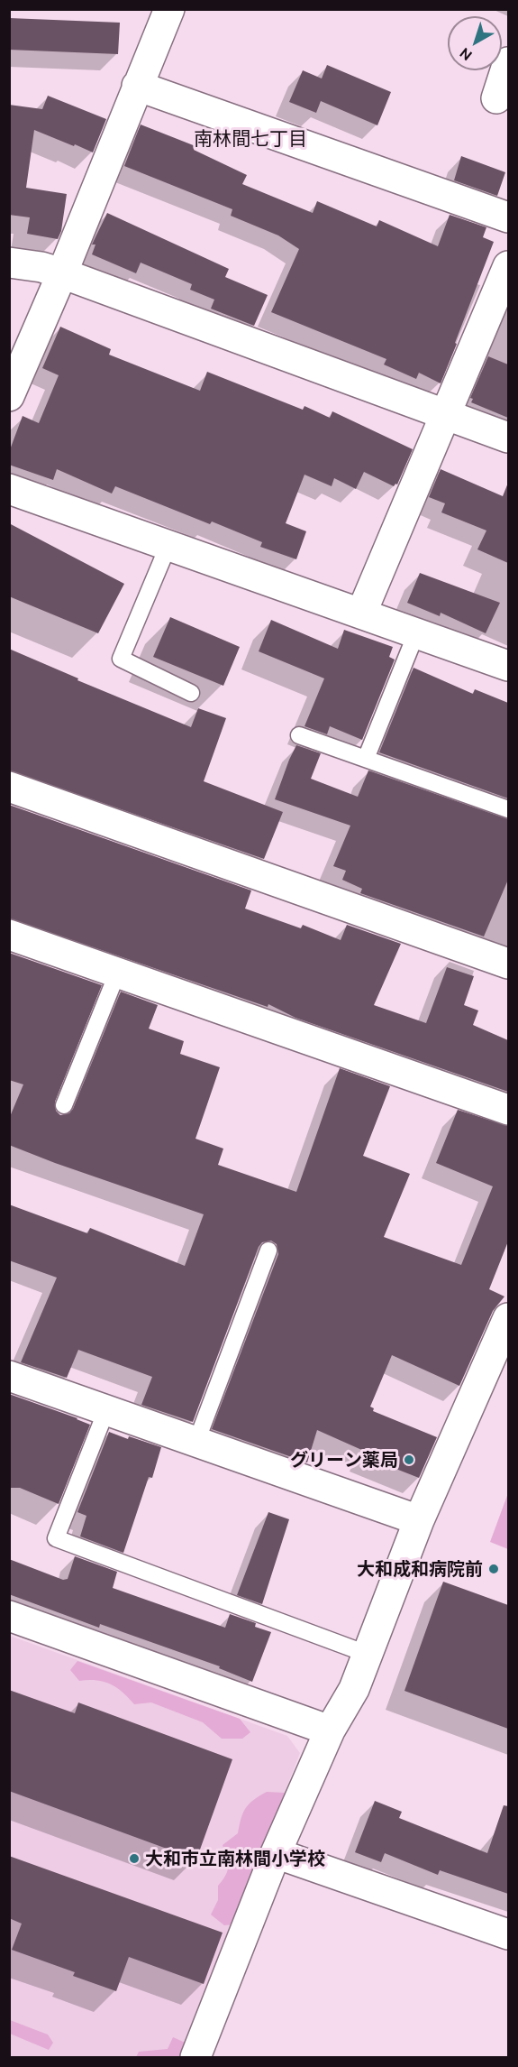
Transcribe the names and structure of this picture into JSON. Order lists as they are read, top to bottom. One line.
{"districts":["南林間七丁目"],"places":["グリーン薬局","大和成和病院前","大和市立南林間小学校"],"north":"bottom left"}
